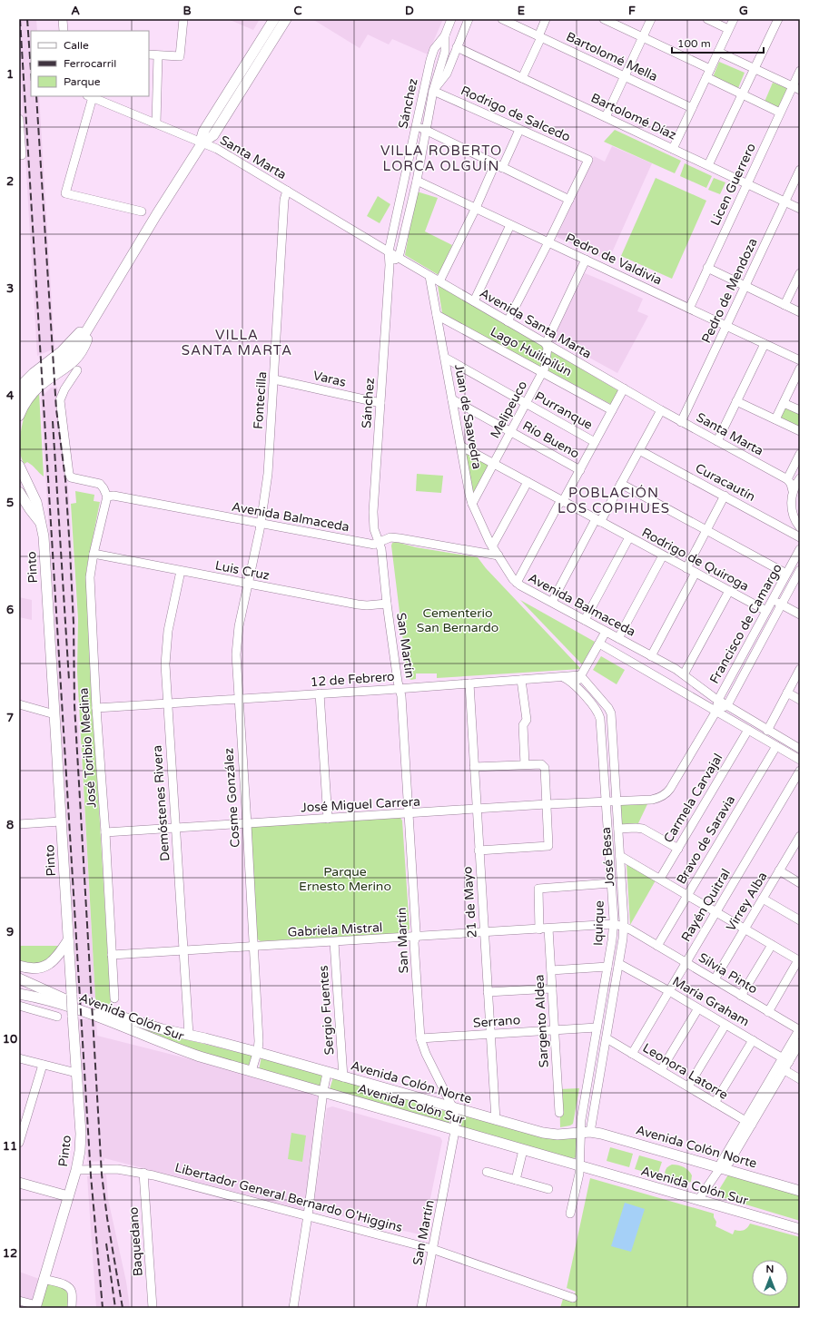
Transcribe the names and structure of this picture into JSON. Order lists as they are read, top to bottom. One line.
{"streets":{"main road":["Pinto","Avenida Colón Sur","Avenida Colón Norte"],"street":["Bartolomé Mella","Sánchez","Rodrigo de Salcedo","Bartolomé Díaz","Santa Marta","Licen Guerrero","Pedro de Valdivia","Pedro de Mendoza","Avenida Santa Marta","Lago Huilipilún","Varas","Fontecilla","Melipeuco","Purranque","Juan de Saavedra","Río Bueno","Curacautín","Avenida Balmaceda","Rodrigo de Quiroga","Luis Cruz","Francisco de Camargo","San Martín","12 de Febrero","José Toribio Medina","Cosme González","Carmela Carvajal","Demóstenes Rivera","José Miguel Carrera","Bravo de Saravia","José Besa","Virrey Alba","21 de Mayo","Rayén Quitral","Iquique","Gabriela Mistral","Silvia Pinto","María Graham","Sergio Fuentes","Serrano","Sargento Aldea","Leonora Latorre","Libertador General Bernardo O'Higgins","Baquedano"]},"crossings":[["Sánchez","Rodrigo de Salcedo"],["Sánchez","Bartolomé Díaz"],["Sánchez","Santa Marta"],["Sánchez","Pedro de Valdivia"],["Sánchez","Avenida Santa Marta"],["Sánchez","Varas"],["Sánchez","Avenida Balmaceda"],["Sánchez","San Martín"],["Bartolomé Díaz","Licen Guerrero"],["Bartolomé Díaz","Pedro de Mendoza"],["Santa Marta","Pedro de Mendoza"],["Santa Marta","Avenida Santa Marta"],["Santa Marta","Fontecilla"],["Licen Guerrero","Pedro de Valdivia"],["Pedro de Valdivia","Pedro de Mendoza"],["Avenida Santa Marta","Melipeuco"],["Avenida Santa Marta","Juan de Saavedra"],["Lago Huilipilún","Melipeuco"],["Lago Huilipilún","Juan de Saavedra"],["Varas","Fontecilla"],["Fontecilla","Avenida Balmaceda"],["Fontecilla","Cosme González"],["Melipeuco","Purranque"],["Melipeuco","Juan de Saavedra"],["Melipeuco","Río Bueno"],["Melipeuco","Rodrigo de Quiroga"],["Purranque","Juan de Saavedra"],["Juan de Saavedra","Río Bueno"],["Juan de Saavedra","Avenida Balmaceda"],["Juan de Saavedra","Rodrigo de Quiroga"],["Avenida Balmaceda","Francisco de Camargo"],["Avenida Balmaceda","San Martín"],["Avenida Balmaceda","José Toribio Medina"],["Avenida Balmaceda","Cosme González"],["Avenida Balmaceda","Carmela Carvajal"],["Avenida Balmaceda","Bravo de Saravia"],["Rodrigo de Quiroga","Francisco de Camargo"],["Pinto","Libertador General Bernardo O'Higgins"],["Luis Cruz","San Martín"],["Luis Cruz","José Toribio Medina"],["Luis Cruz","Cosme González"],["Luis Cruz","Demóstenes Rivera"],["Francisco de Camargo","José Miguel Carrera"],["Francisco de Camargo","José Besa"],["San Martín","12 de Febrero"],["San Martín","José Miguel Carrera"],["San Martín","Gabriela Mistral"],["San Martín","Avenida Colón Sur"],["San Martín","Serrano"],["San Martín","Avenida Colón Norte"],["San Martín","Libertador General Bernardo O'Higgins"],["12 de Febrero","José Toribio Medina"],["12 de Febrero","Cosme González"],["12 de Febrero","Demóstenes Rivera"],["12 de Febrero","José Besa"],["12 de Febrero","21 de Mayo"],["12 de Febrero","Iquique"],["José Toribio Medina","José Miguel Carrera"],["José Toribio Medina","Gabriela Mistral"],["Cosme González","José Miguel Carrera"],["Cosme González","Gabriela Mistral"],["Cosme González","Avenida Colón Sur"],["Cosme González","Avenida Colón Norte"],["Demóstenes Rivera","José Miguel Carrera"],["Demóstenes Rivera","Gabriela Mistral"],["Demóstenes Rivera","Avenida Colón Norte"],["José Miguel Carrera","José Besa"],["José Miguel Carrera","21 de Mayo"],["José Miguel Carrera","Iquique"],["Bravo de Saravia","Silvia Pinto"],["José Besa","Gabriela Mistral"],["José Besa","Silvia Pinto"],["José Besa","María Graham"],["José Besa","Leonora Latorre"],["José Besa","Avenida Colón Norte"],["Virrey Alba","Silvia Pinto"],["21 de Mayo","Gabriela Mistral"],["21 de Mayo","Serrano"],["21 de Mayo","Avenida Colón Norte"],["Rayén Quitral","Silvia Pinto"],["Rayén Quitral","María Graham"],["Rayén Quitral","Leonora Latorre"],["Iquique","Gabriela Mistral"],["Iquique","Avenida Colón Sur"],["Iquique","Serrano"],["Iquique","Avenida Colón Norte"],["Gabriela Mistral","Silvia Pinto"],["Gabriela Mistral","Sergio Fuentes"],["Gabriela Mistral","Sargento Aldea"],["Sergio Fuentes","Avenida Colón Norte"],["Serrano","Sargento Aldea"],["Libertador General Bernardo O'Higgins","Baquedano"]],"districts":["VILLA ROBERTO LORCA OLGUÍN","VILLA SANTA MARTA","POBLACIÓN LOS COPIHUES"],"parks":["Cementerio San Bernardo","Parque Ernesto Merino"],"legend":["Calle","Ferrocarril","Parque"],"scale_bar":"100 m","north":"top","grid":{"columns":["A","B","C","D","E","F","G"],"rows":["1","2","3","4","5","6","7","8","9","10","11","12"]}}
